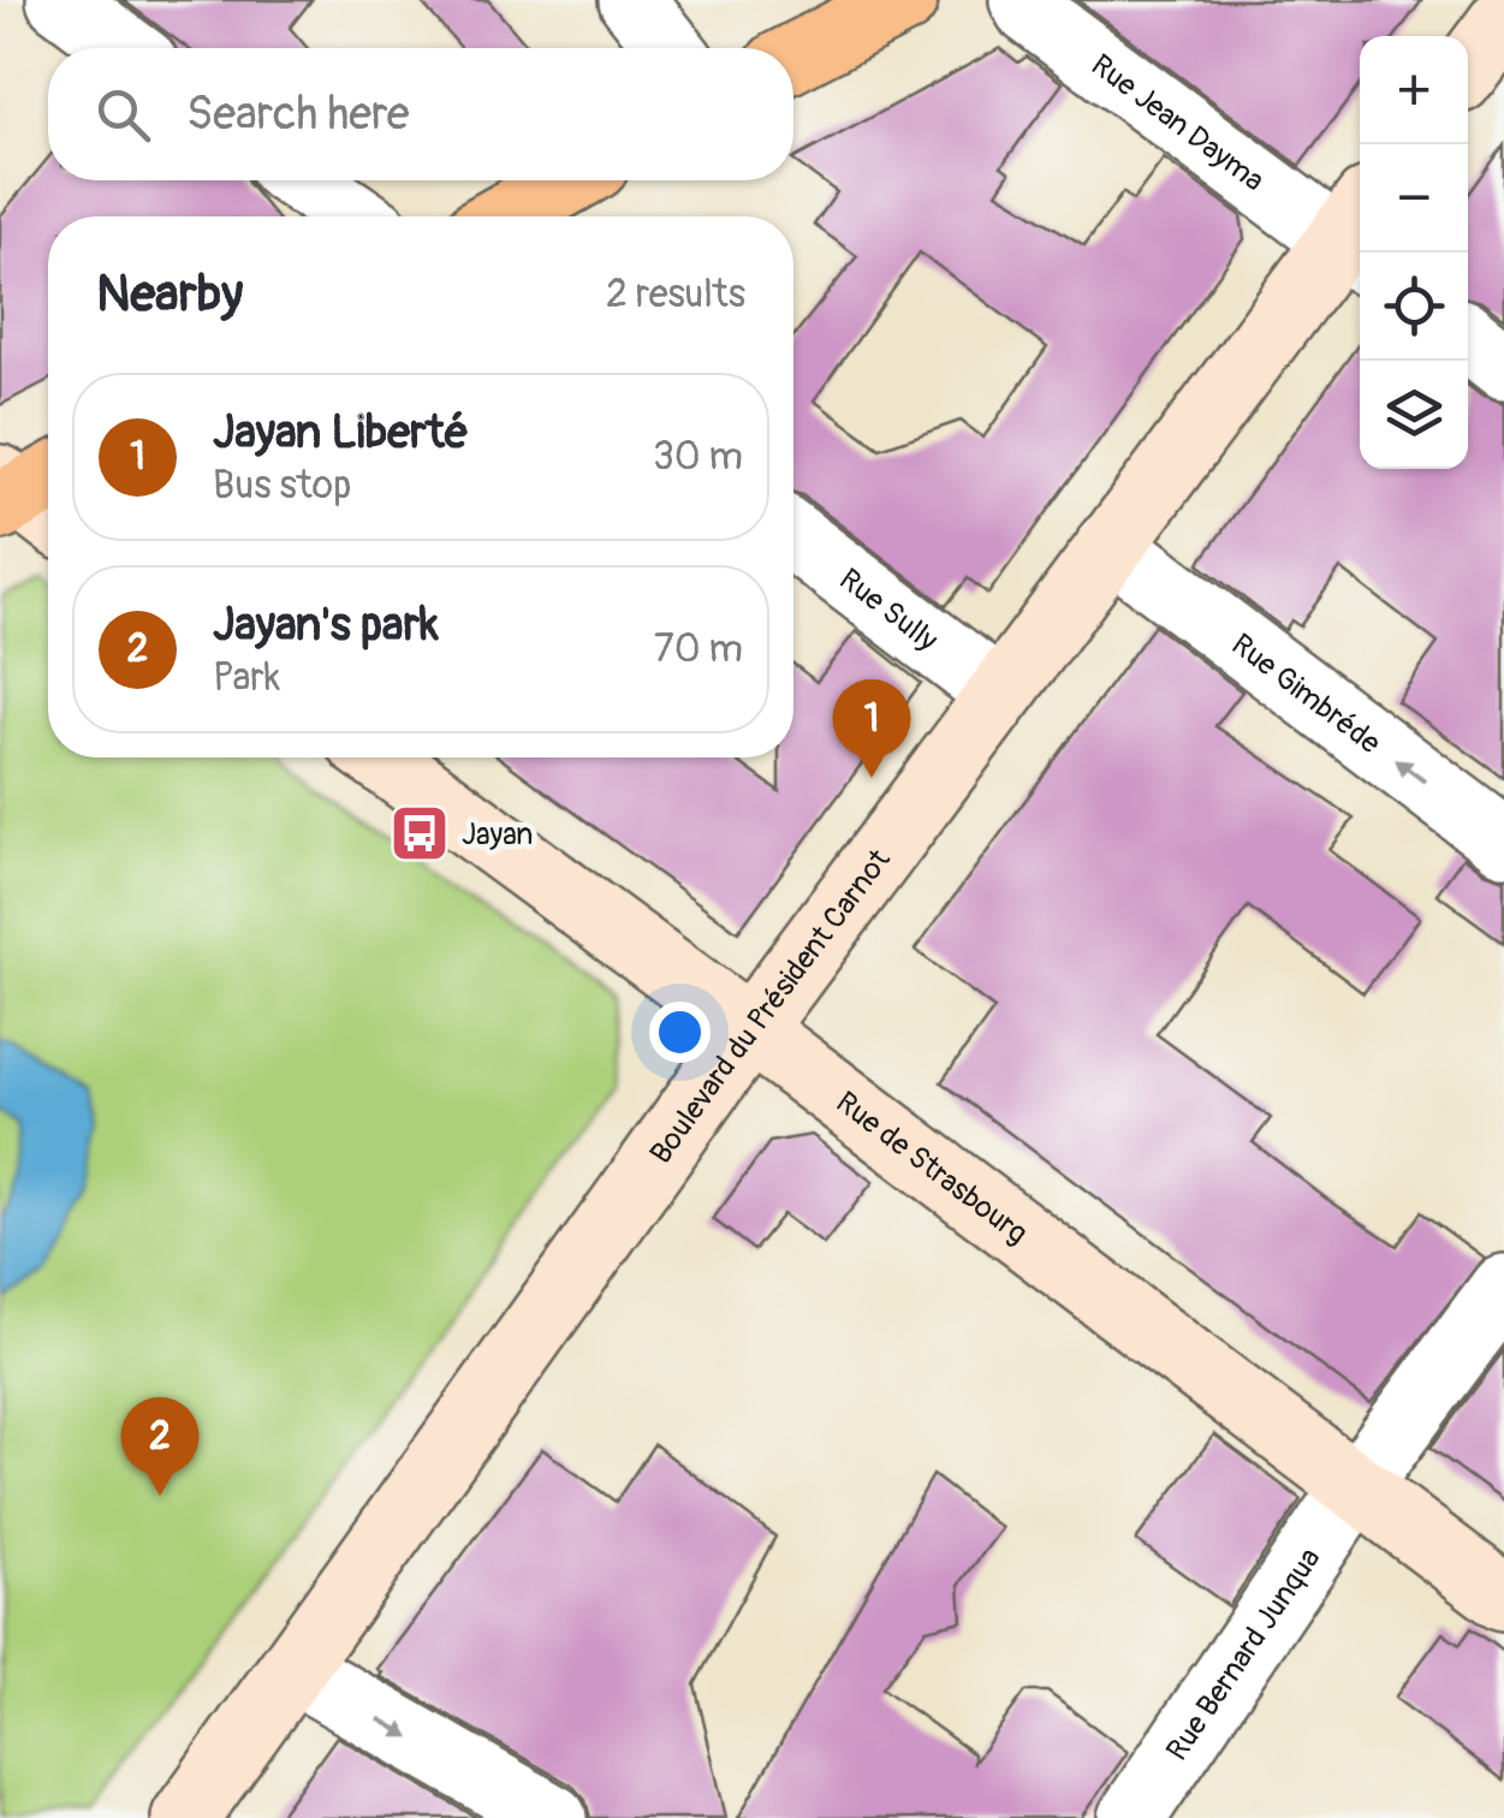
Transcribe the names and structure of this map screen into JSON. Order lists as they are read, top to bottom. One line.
{"streets":{"street":["Rue Jean Dayma","Rue Sully","Rue Gimbréde","Boulevard du Président Carnot","Rue de Strasbourg","Rue Bernard Junqua"]},"crossings":[["Rue Jean Dayma","Boulevard du Président Carnot"],["Rue Sully","Boulevard du Président Carnot"],["Rue Gimbréde","Boulevard du Président Carnot"],["Boulevard du Président Carnot","Rue de Strasbourg"],["Rue de Strasbourg","Rue Bernard Junqua"]],"one_way":["Rue Gimbréde"],"places":{"bus stop":["Jayan"]},"page":{"map_buttons":["+","−"],"search":"Search here","heading":["Nearby","2 results"],"list":[{"mark":"1","name":"Jayan Liberté","note":"Bus stop","value":"30 m"},{"mark":"2","name":"Jayan's park","note":"Park","value":"70 m"}],"pins":["1","2"]}}
